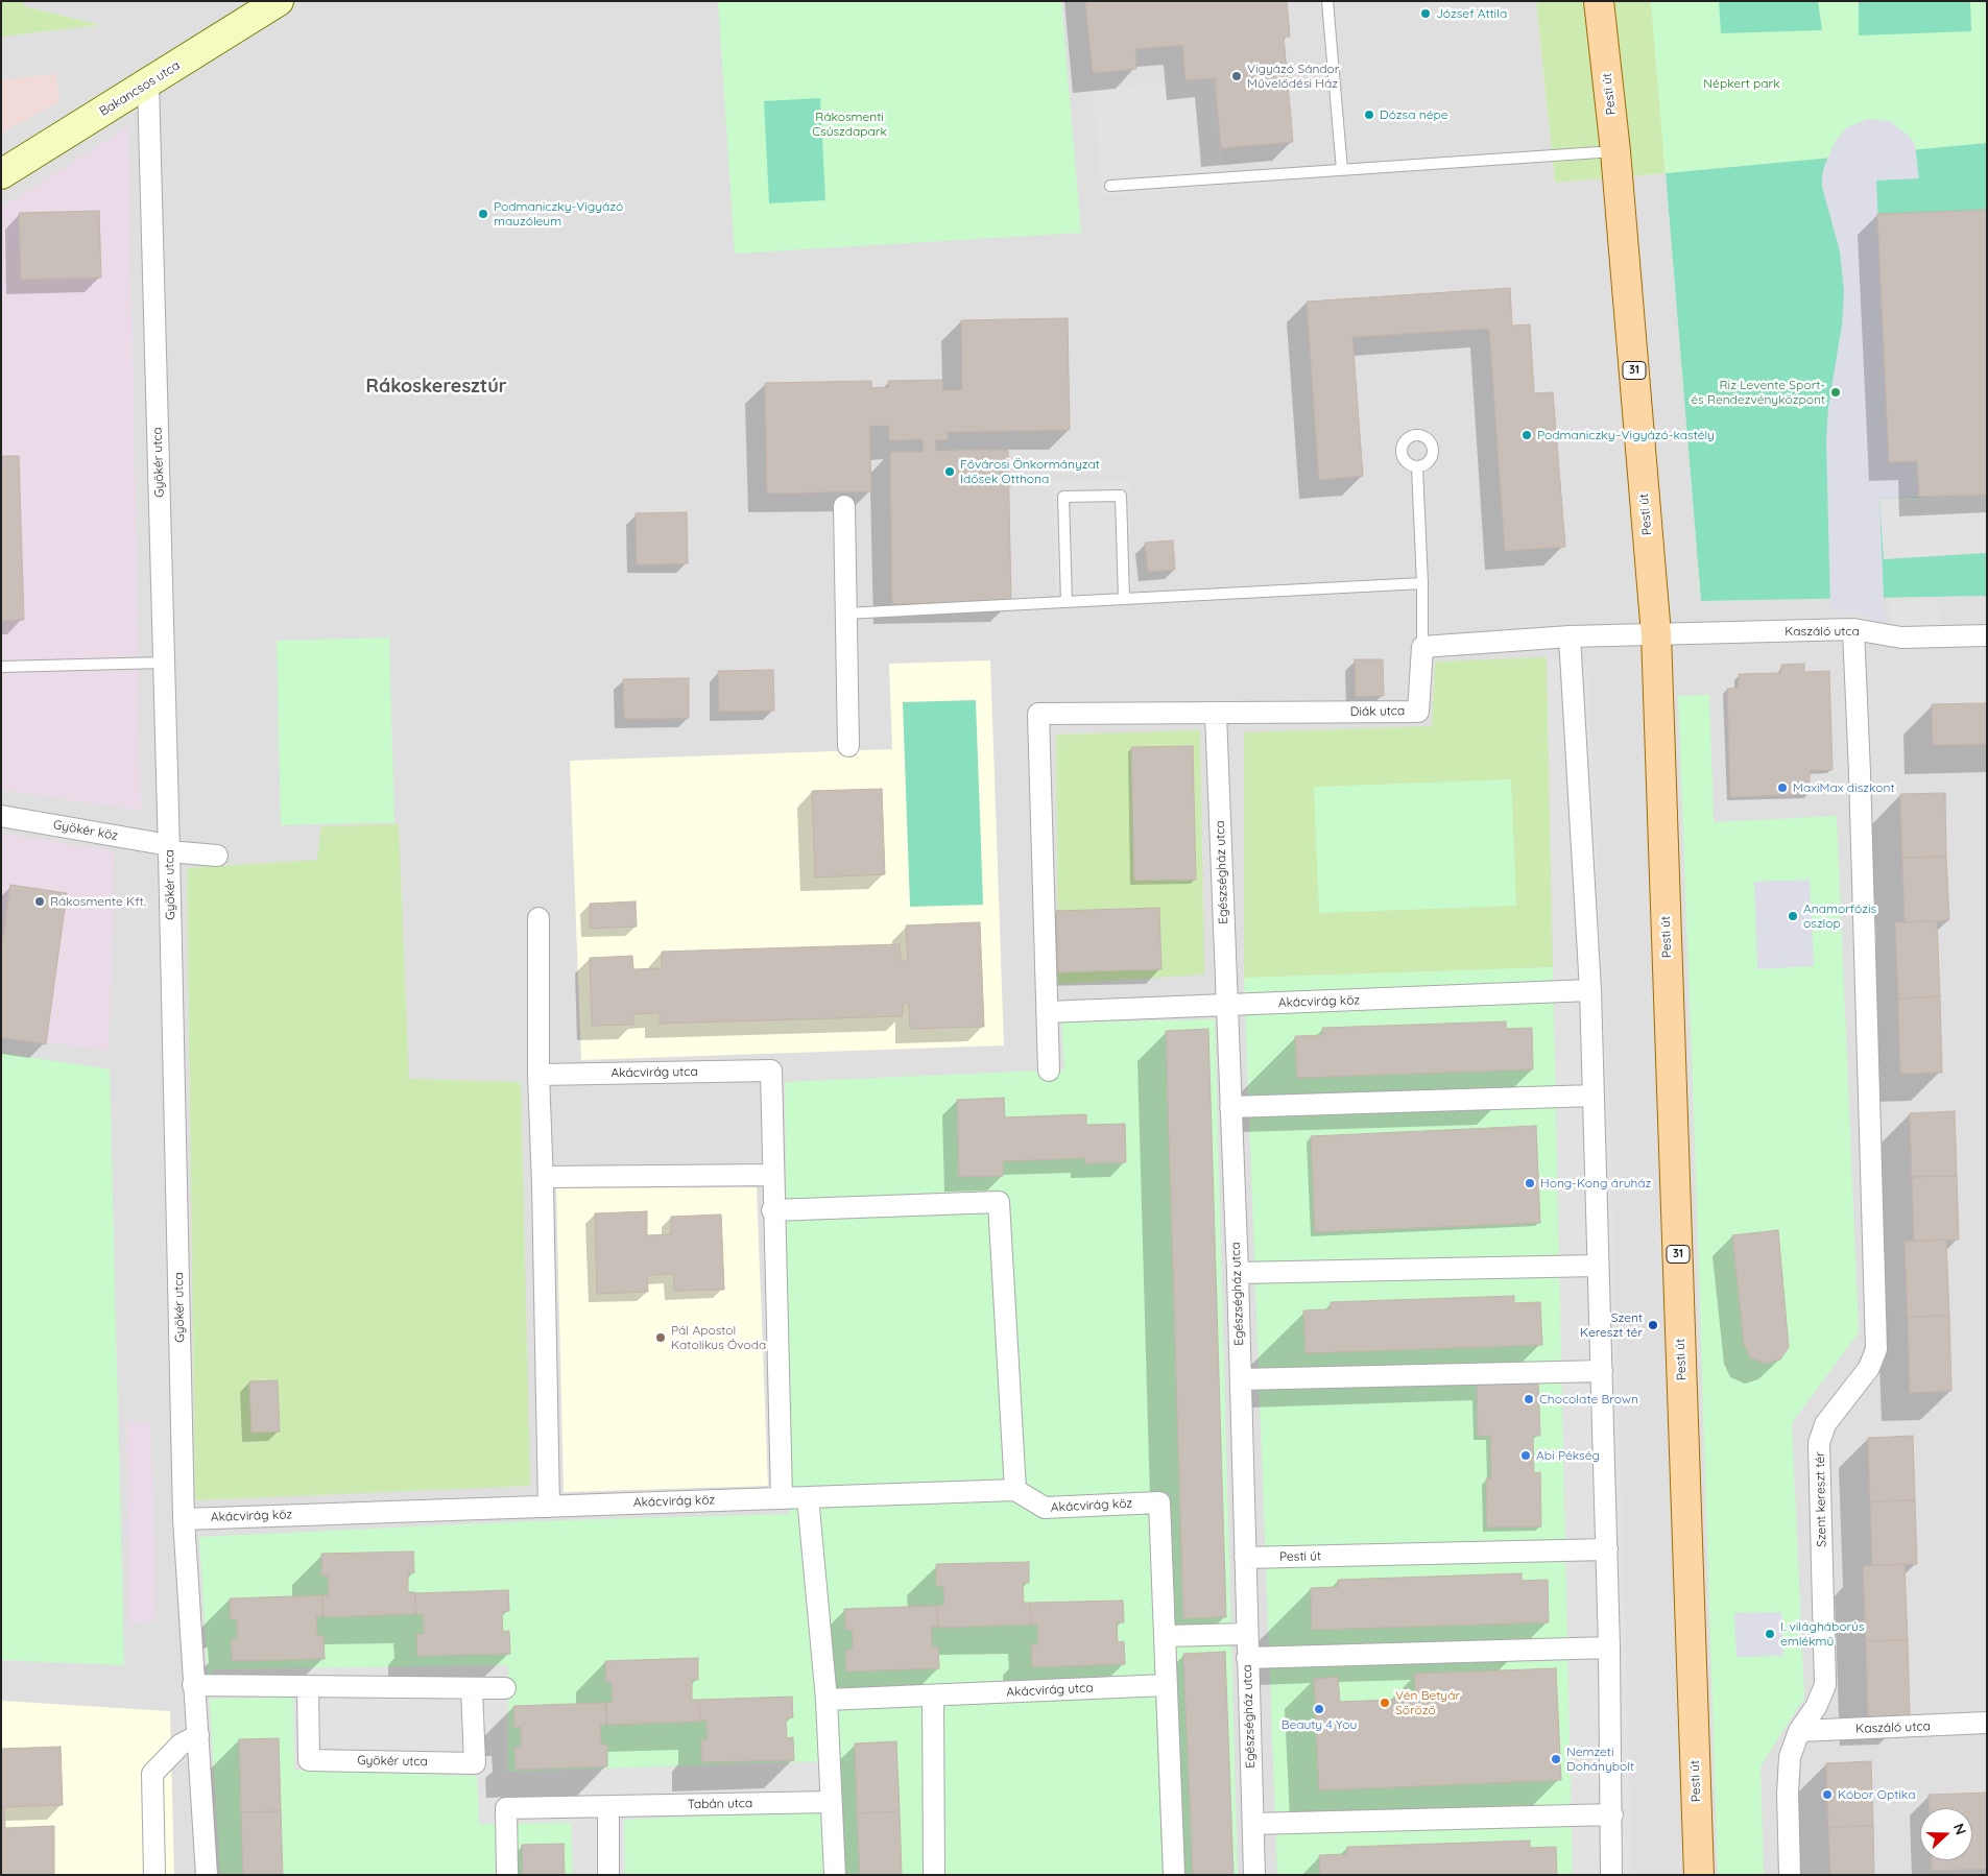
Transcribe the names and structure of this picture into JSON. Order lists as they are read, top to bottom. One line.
{"streets":{"main road":["Pesti út","31"],"street":["Bakancsos utca","Gyökér utca","Kaszáló utca","Diák utca","Gyökér köz","Egészségház utca","Akácvirág köz","Akácvirág utca","Szent kereszt tér","Tabán utca"]},"crossings":[["Bakancsos utca","Gyökér utca"],["Pesti út","Kaszáló utca"],["Pesti út","Egészségház utca"],["Gyökér utca","Gyökér köz"],["Gyökér utca","Akácvirág köz"],["Kaszáló utca","Szent kereszt tér"],["Diák utca","Egészségház utca"],["Diák utca","Akácvirág köz"],["Egészségház utca","Akácvirág köz"]],"districts":["Rákoskeresztúr"],"parks":["Népkert park","Rákosmenti Csúszdapark"],"places":["József Attila","Vigyázó Sándor Művelődési Ház","Dózsa népe","Podmaniczky-Vigyázó mauzóleum","Riz Levente Sport- és Rendezvényközpont","Podmaniczky–Vigyázó-kastély","Fővárosi Önkormányzat Idősek Otthona","MaxiMax diszkont","Rákosmente Kft.","Anamorfózis oszlop","Hong-Kong áruház","Szent Kereszt tér","Pál Apostol Katolikus Óvoda","Chocolate Brown","Abi Pékség","I. világháborús emlékmű","Vén Betyár Söröző","Beauty 4 You","Nemzeti Dohánybolt","Kóbor Optika"],"north":"right"}
